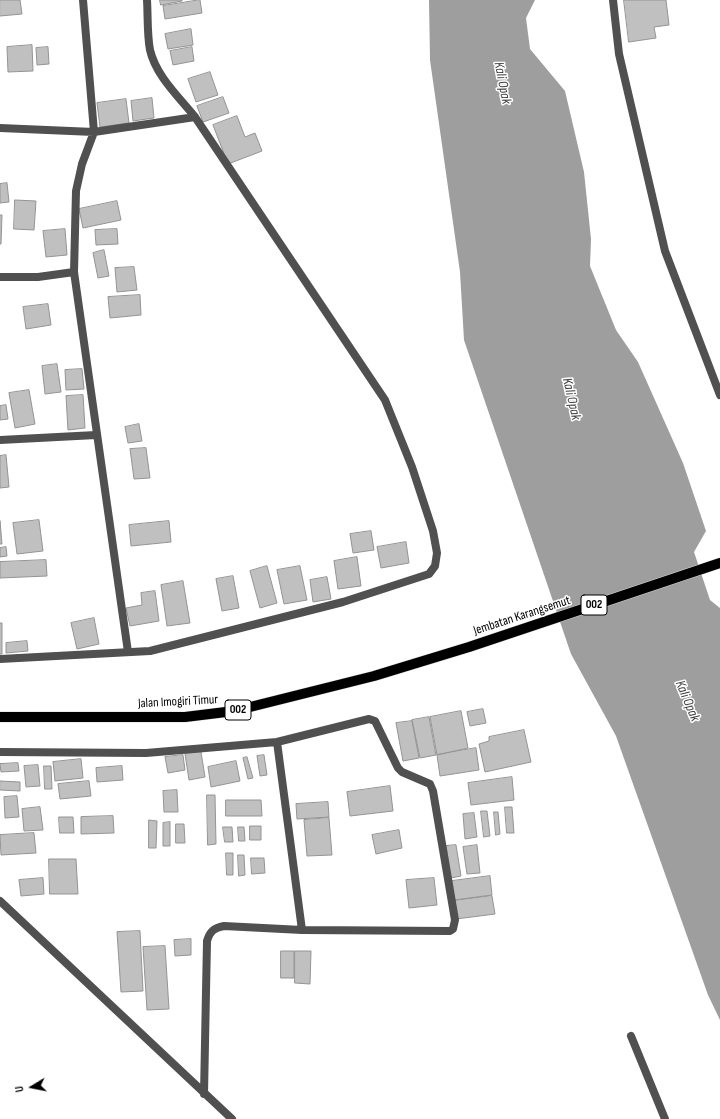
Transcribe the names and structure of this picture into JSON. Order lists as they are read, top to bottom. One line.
{"streets":{"main road":["002","Jembatan Karangsemut","Jalan Imogiri Timur"]},"crossings":[["Jembatan Karangsemut","Jalan Imogiri Timur"]],"water":["Kali Opak"],"north":"left"}
